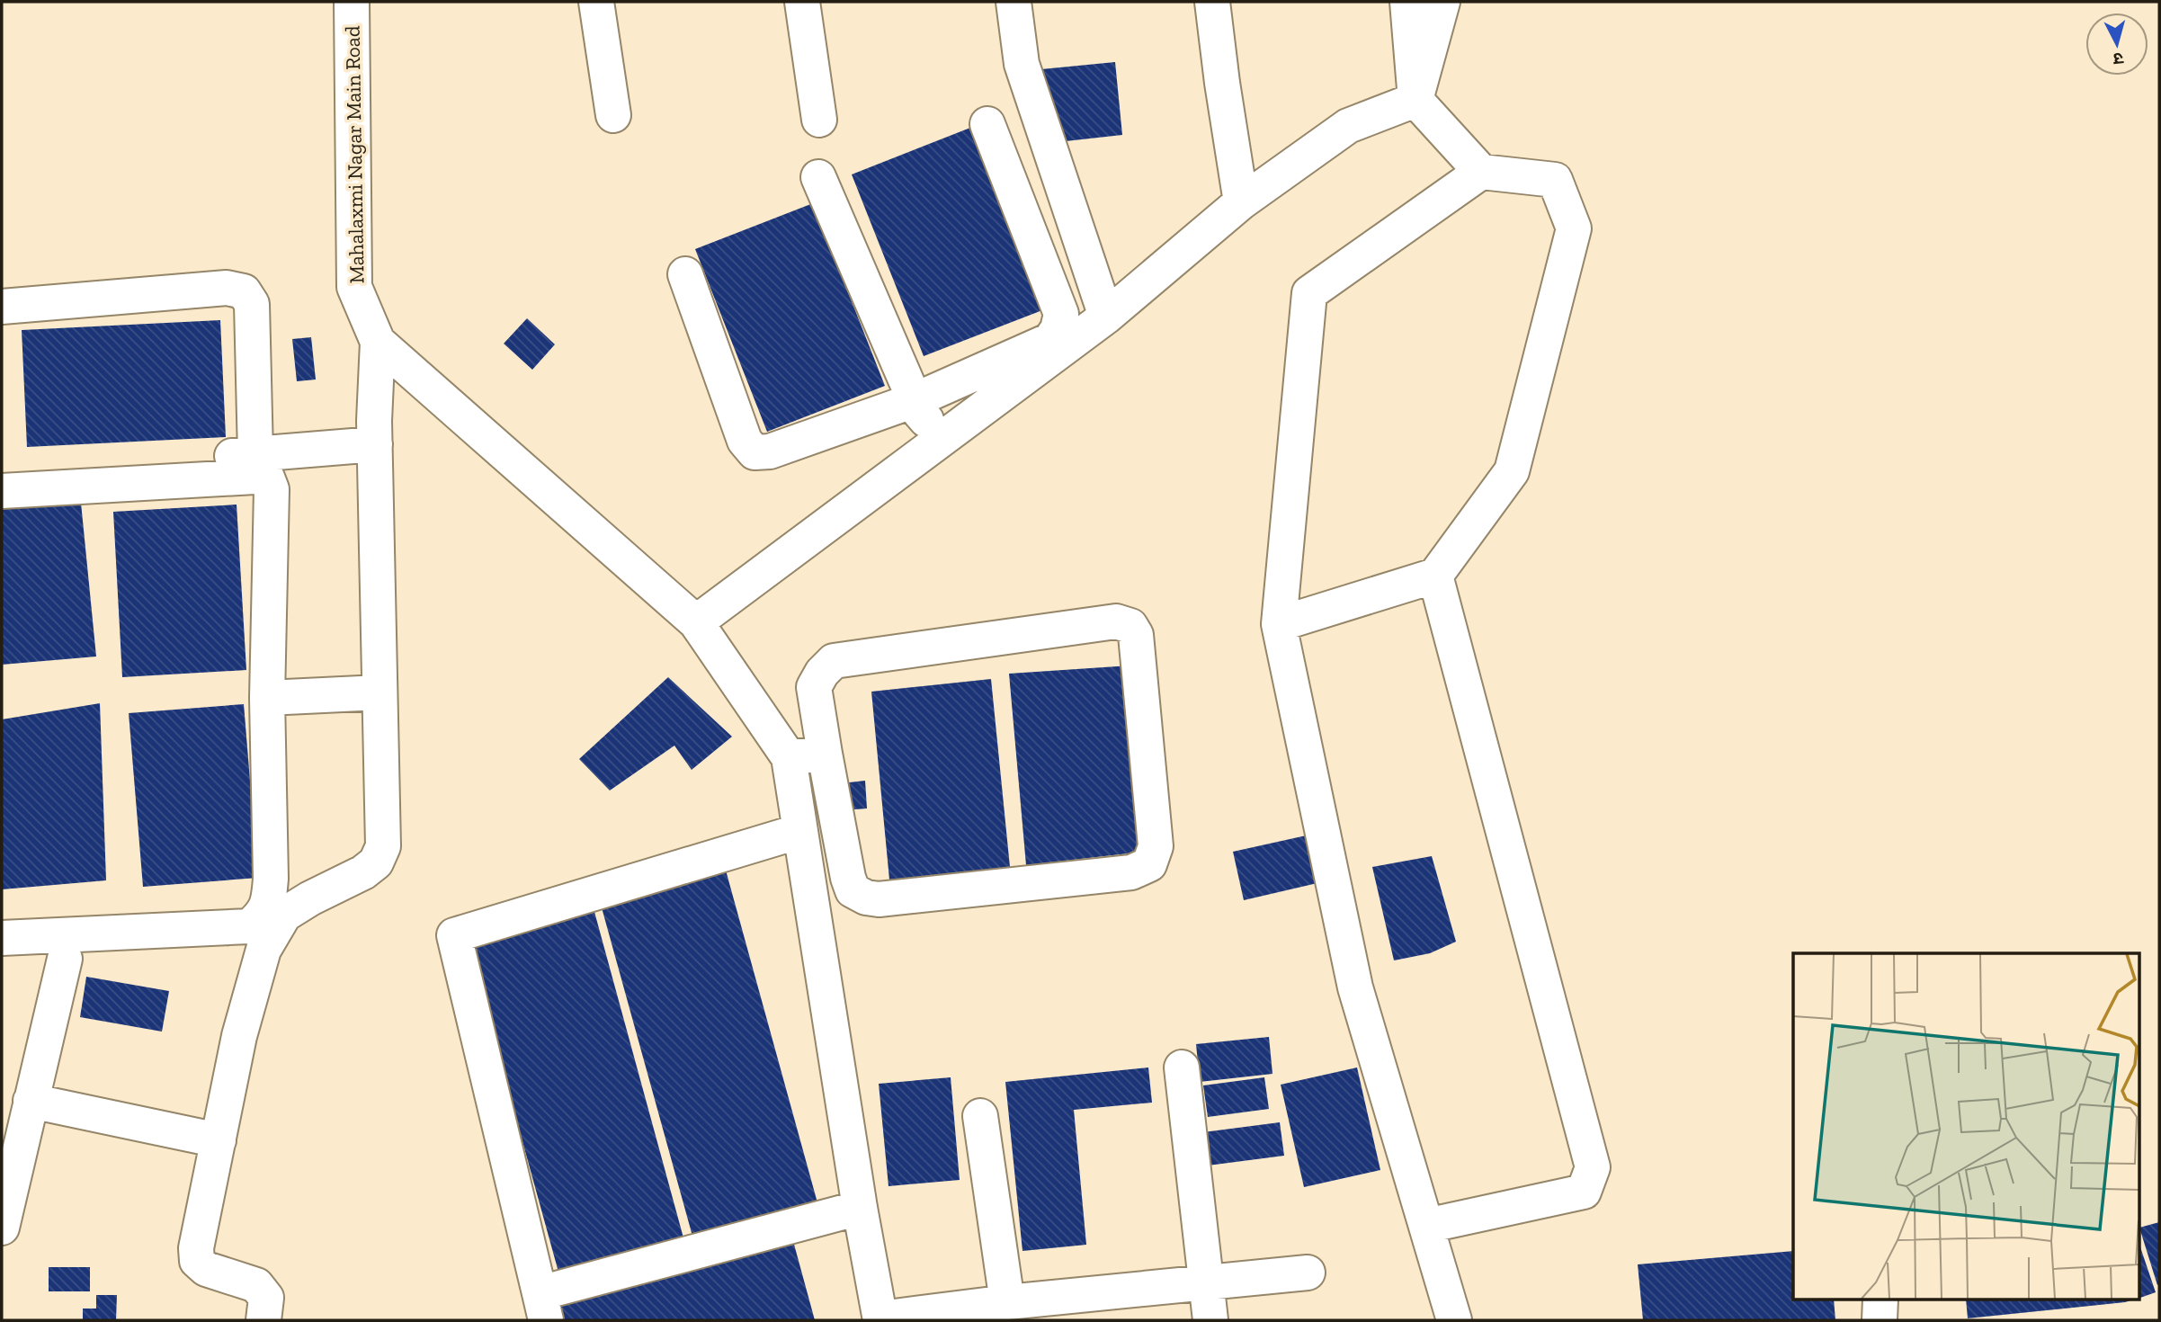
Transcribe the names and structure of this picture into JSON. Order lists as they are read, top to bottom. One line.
{"streets":{"street":["Mahalaxmi Nagar Main Road"]},"north":"bottom"}
